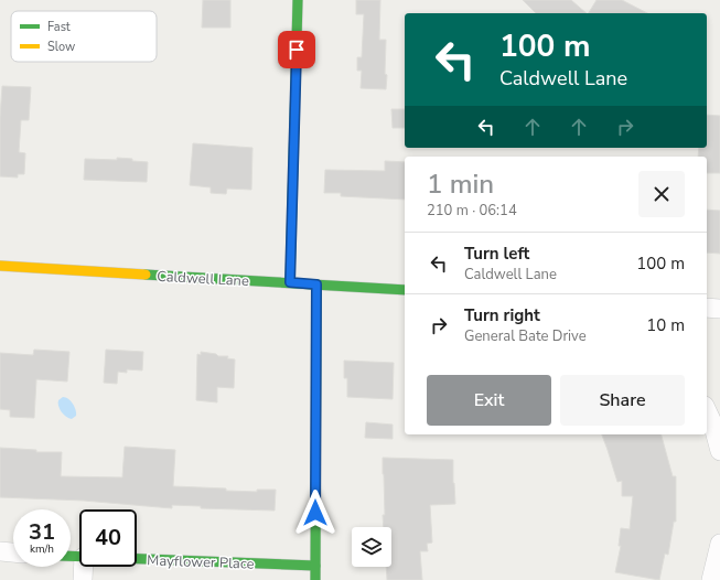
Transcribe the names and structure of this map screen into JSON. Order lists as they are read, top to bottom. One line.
{"streets":{"street":["Caldwell Lane","Mayflower Place"]},"legend":["Fast","Slow"],"page":{"turn":["100 m","Caldwell Lane"],"heading":["1 min","210 m · 06:14"],"list":[{"name":"Turn left","note":"Caldwell Lane","value":"100 m"},{"name":"Turn right","note":"General Bate Drive","value":"10 m"}],"buttons":["Exit","Share"],"speed":"31 km/h","limit":"40"}}
